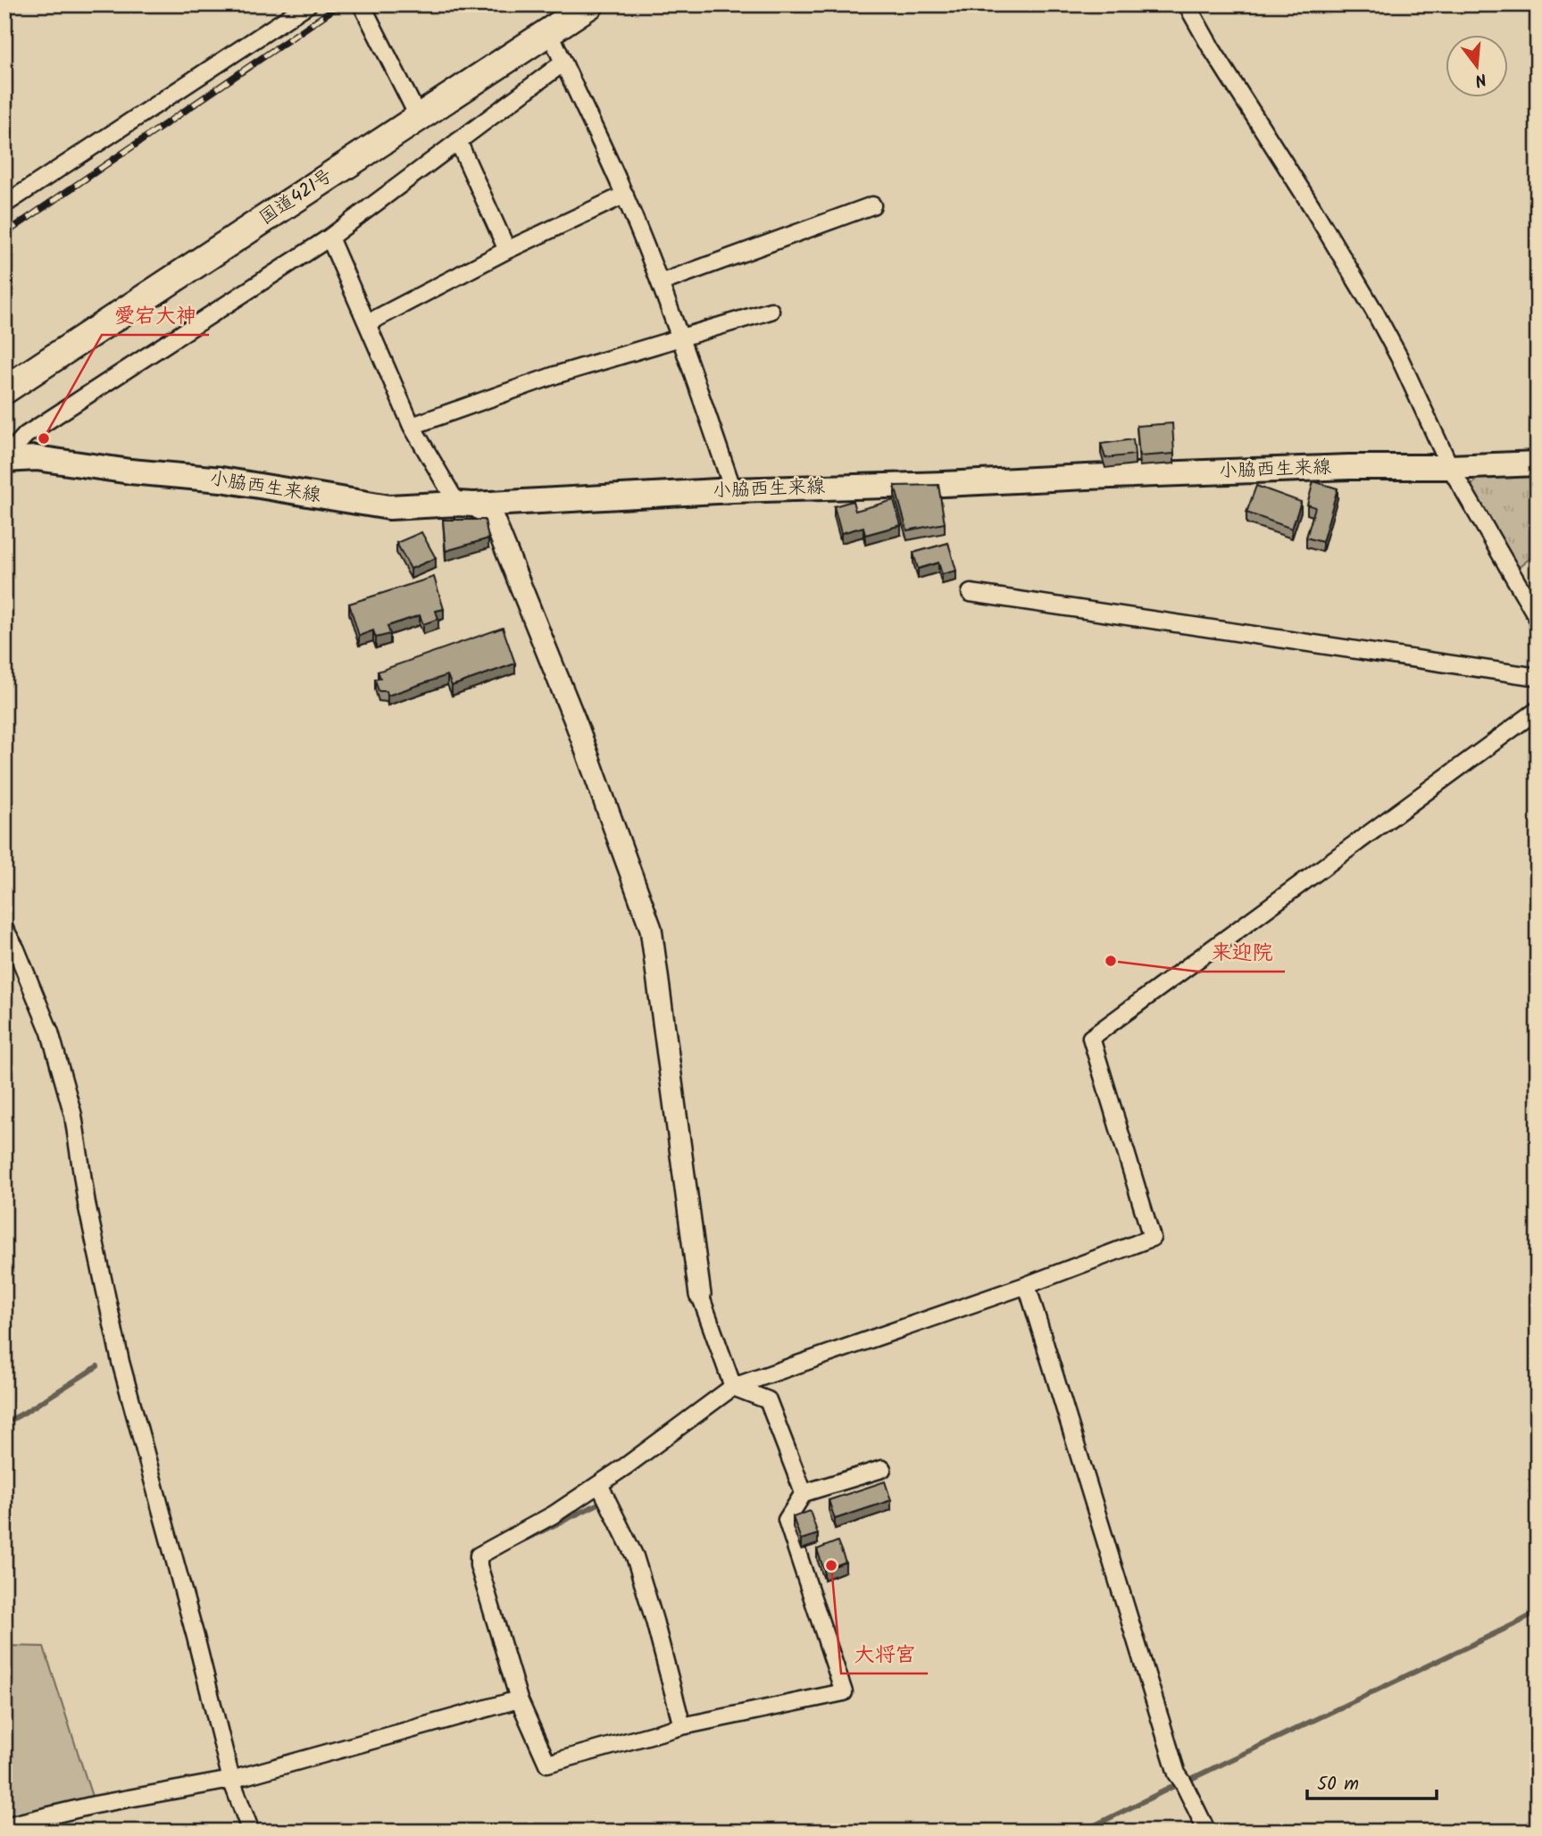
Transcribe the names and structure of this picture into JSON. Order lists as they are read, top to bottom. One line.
{"streets":{"highway":["国道421号"],"main road":["小脇西生来線"]},"places":["愛宕大神","来迎院","大将宮"],"scale_bar":"50 m","north":"bottom"}
